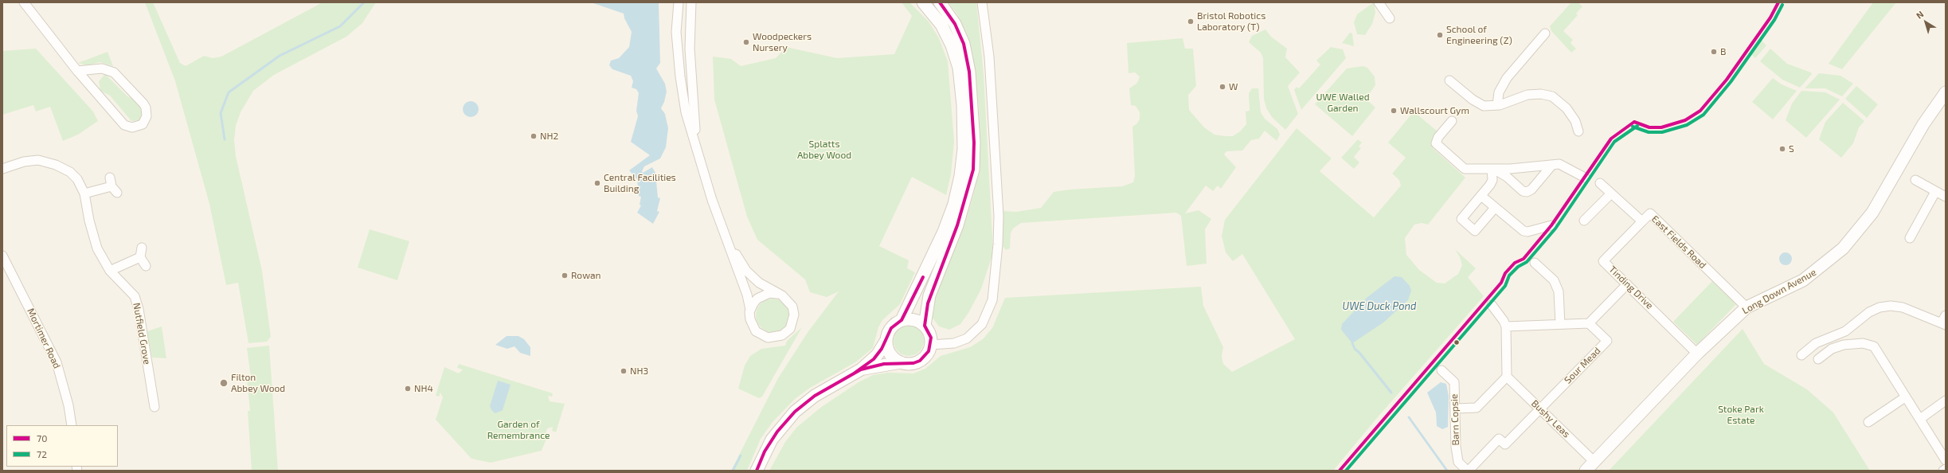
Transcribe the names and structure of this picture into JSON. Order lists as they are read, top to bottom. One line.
{"streets":{"street":["East Fields Road","Tinding Drive","Long Down Avenue","Nutfield Grove","Mortimer Road","Sour Mead","Bushy Leas","Barn Copsie"]},"crossings":[["East Fields Road","Tinding Drive"],["East Fields Road","Long Down Avenue"],["Tinding Drive","Long Down Avenue"],["Long Down Avenue","Bushy Leas"],["Sour Mead","Bushy Leas"]],"water":["UWE Duck Pond"],"parks":["UWE Walled Garden","Splatts Abbey Wood","Stoke Park Estate","Garden of Remembrance"],"places":["Bristol Robotics Laboratory (T)","School of Engineering (Z)","Woodpeckers Nursery","B","W","Wallscourt Gym","NH2","S","Central Facilities Building","Rowan","NH3","Filton Abbey Wood","NH4"],"lines":["transit line 70","transit line 72"],"legend":["70","72"],"north":"top left"}
